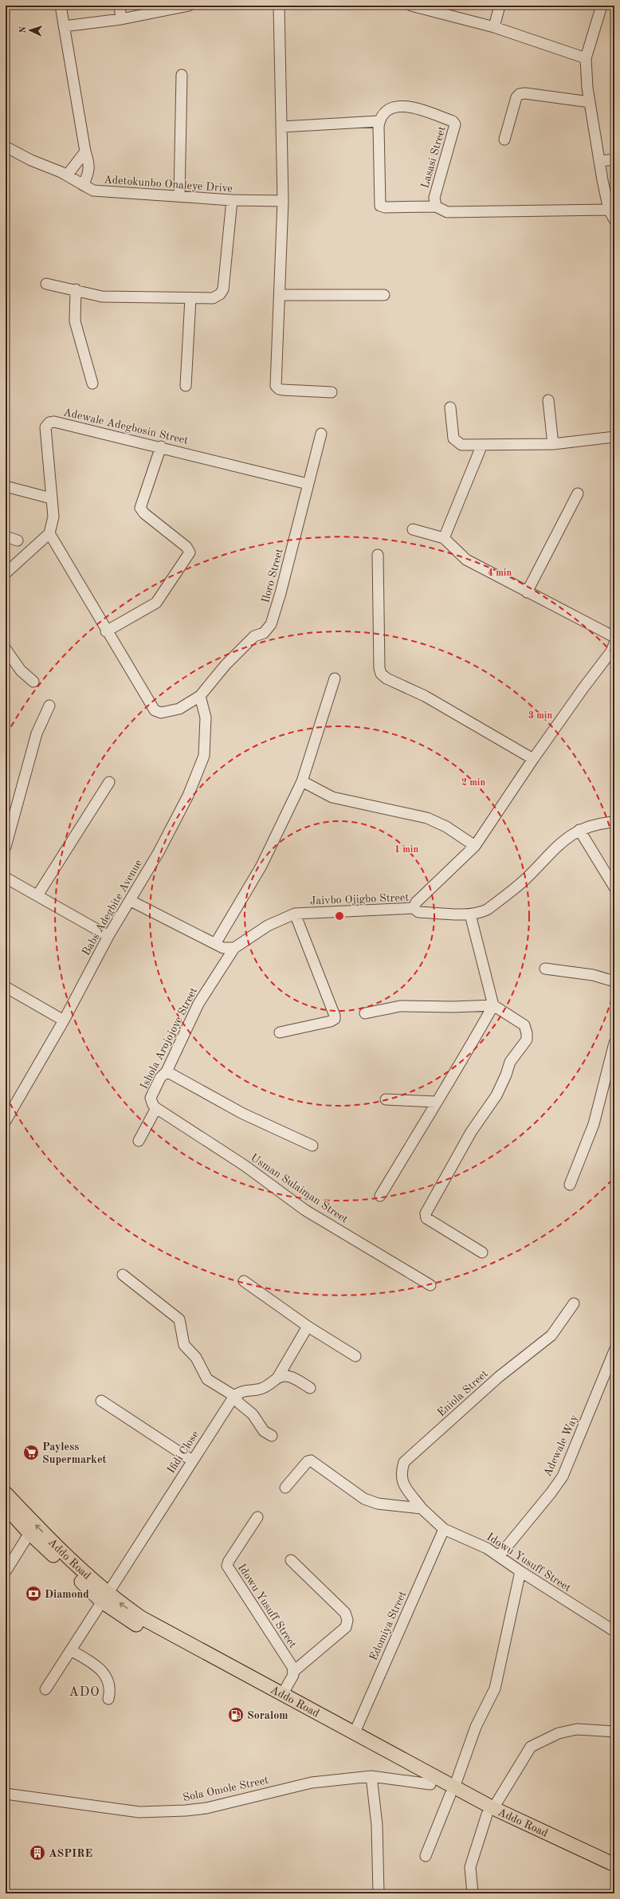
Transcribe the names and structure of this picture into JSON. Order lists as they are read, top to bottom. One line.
{"streets":{"main road":["Addo Road"],"street":["Lasasi Street","Adetokunbo Onaleye Drive","Adewale Adegbosin Street","Iloro Street","Jaivbo Ojigbo Street","Babs Adegbite Avenue","Ishola Arojojoye Street","Usman Sulaiman Street","Eniola Street","Adewale Way","Ifidi Close","Idowu Yusuff Street","Edomiya Street","Sola Omole Street"]},"crossings":[["Adewale Adegbosin Street","Iloro Street"],["Iloro Street","Babs Adegbite Avenue"],["Jaivbo Ojigbo Street","Ishola Arojojoye Street"],["Ishola Arojojoye Street","Usman Sulaiman Street"],["Eniola Street","Idowu Yusuff Street"],["Adewale Way","Idowu Yusuff Street"],["Ifidi Close","Addo Road"],["Addo Road","Edomiya Street"],["Addo Road","Sola Omole Street"],["Idowu Yusuff Street","Edomiya Street"]],"districts":["ADO"],"places":{"supermarket":["Payless Supermarket"],"bank":["Diamond"],"fuel station":["Soralom"],"building":["ASPIRE"]},"north":"left","rings":["4 min","3 min","2 min","1 min"]}
